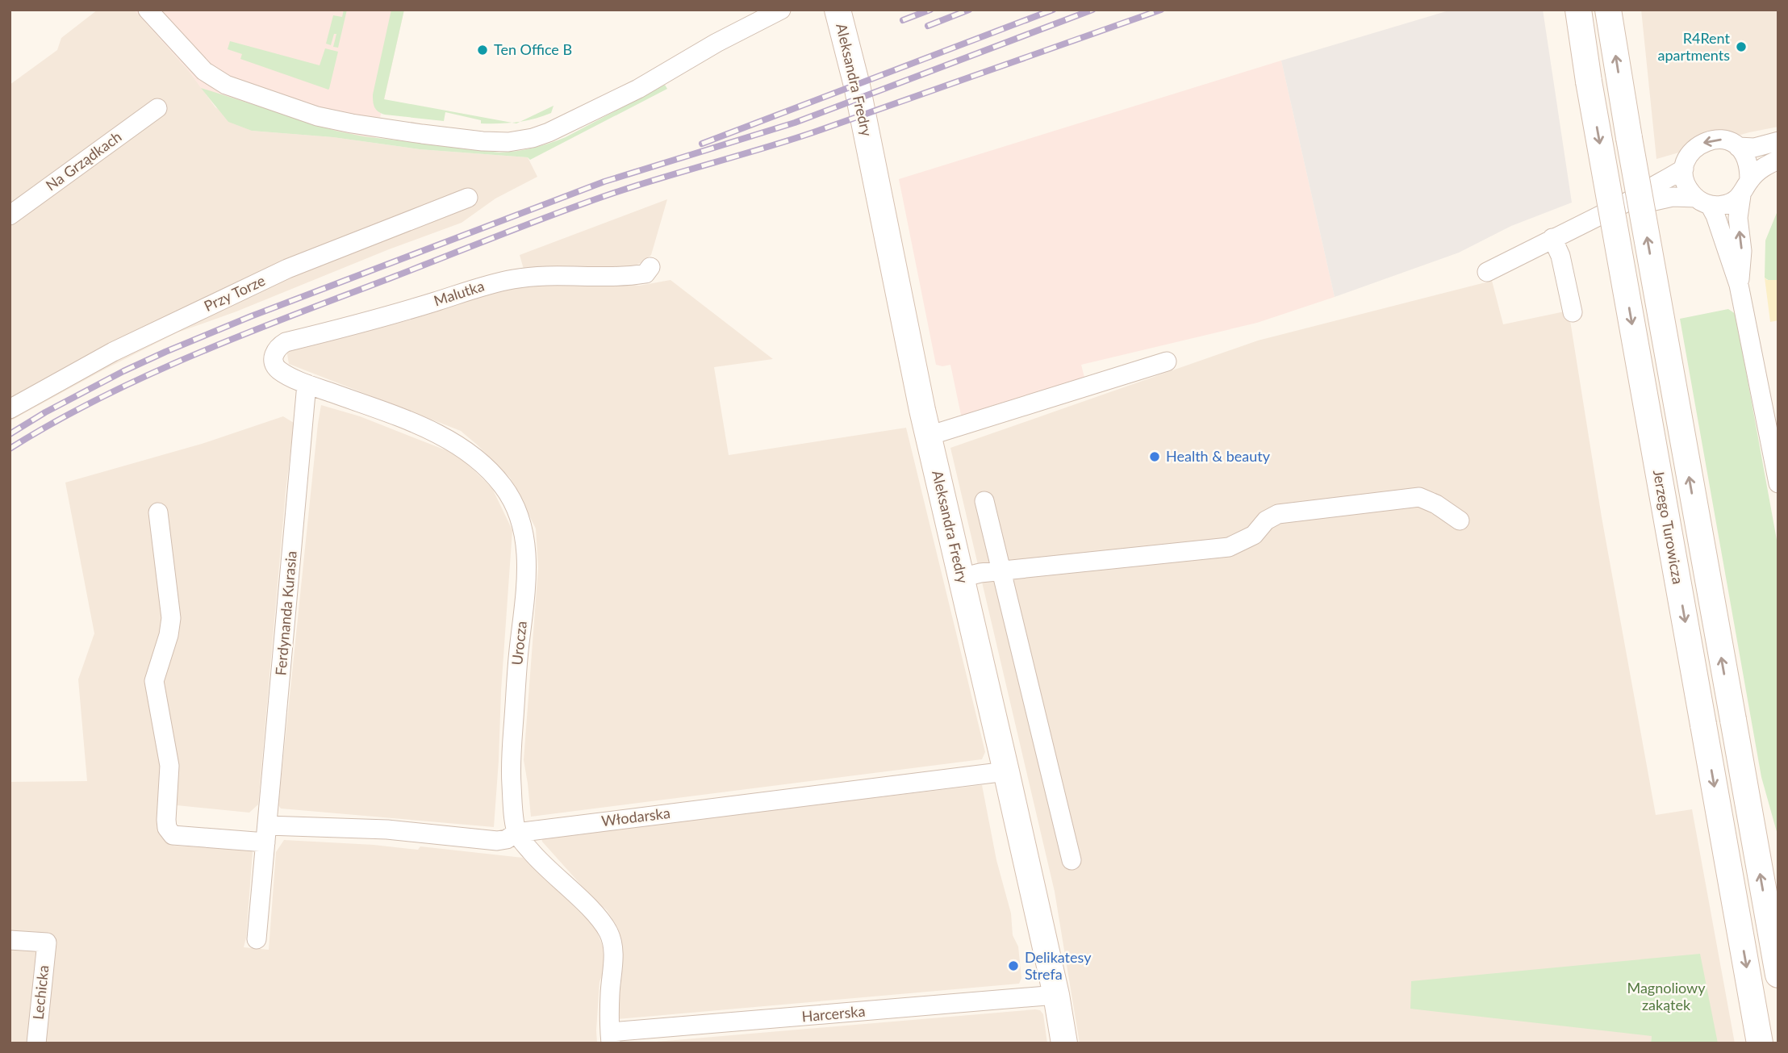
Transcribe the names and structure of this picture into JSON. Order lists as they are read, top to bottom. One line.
{"streets":{"main road":["Aleksandra Fredry","Jerzego Turowicza"],"street":["Na Grządkach","Przy Torze","Malutka","Ferdynanda Kurasia","Urocza","Włodarska","Lechicka","Harcerska"]},"crossings":[["Aleksandra Fredry","Włodarska"],["Aleksandra Fredry","Harcerska"],["Malutka","Urocza"],["Ferdynanda Kurasia","Urocza"],["Ferdynanda Kurasia","Włodarska"],["Urocza","Włodarska"]],"parks":["Magnoliowy zakątek"],"places":["R4Rent apartments","Ten Office B","Health & beauty","Delikatesy Strefa"]}
